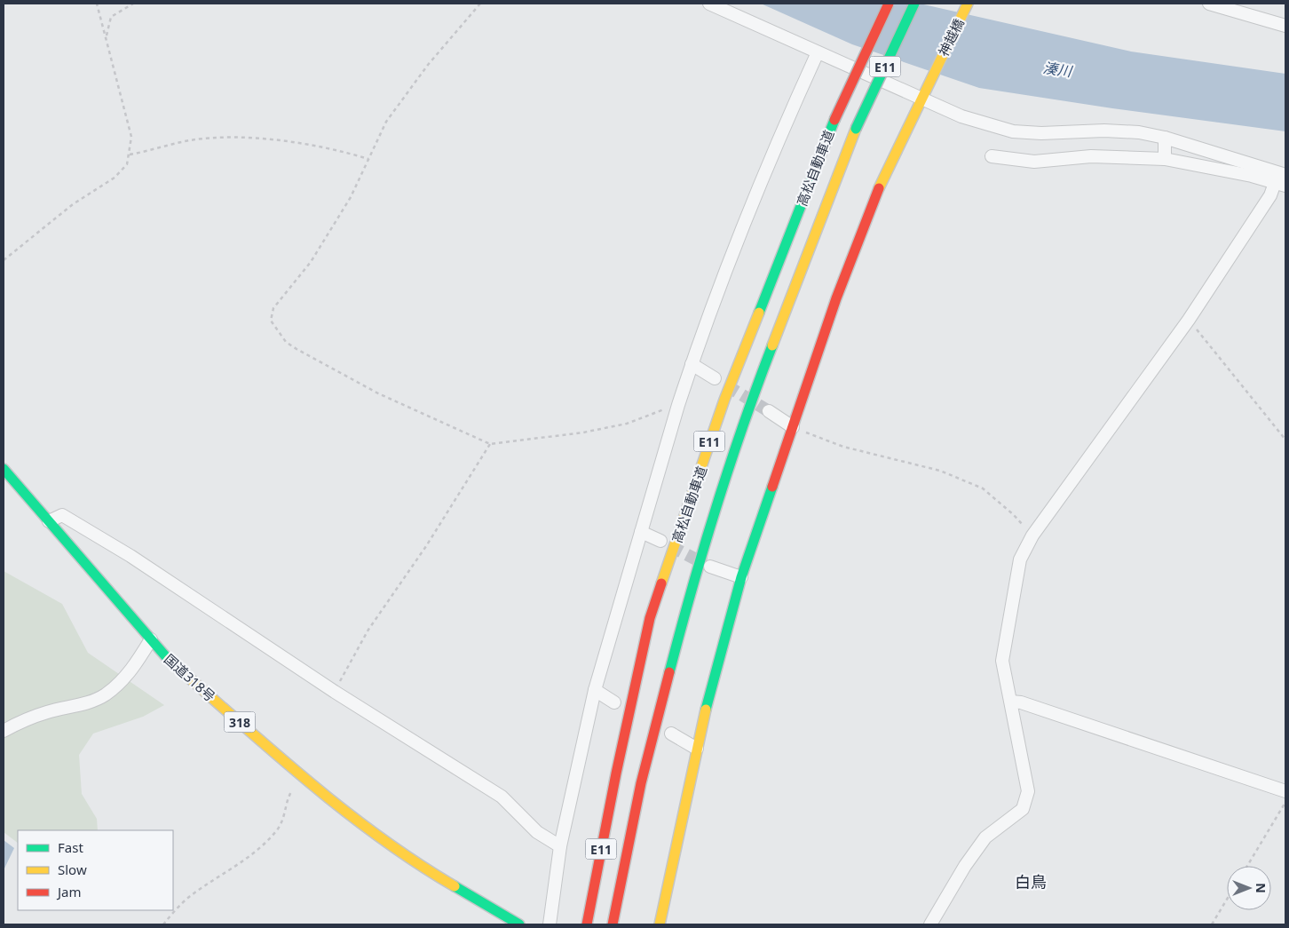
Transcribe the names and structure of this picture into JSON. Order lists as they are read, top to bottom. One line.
{"streets":{"main road":["神越橋","E11","高松自動車道","国道318号","318"]},"districts":["白鳥"],"water":["湊川"],"legend":["Fast","Slow","Jam"],"north":"right"}
